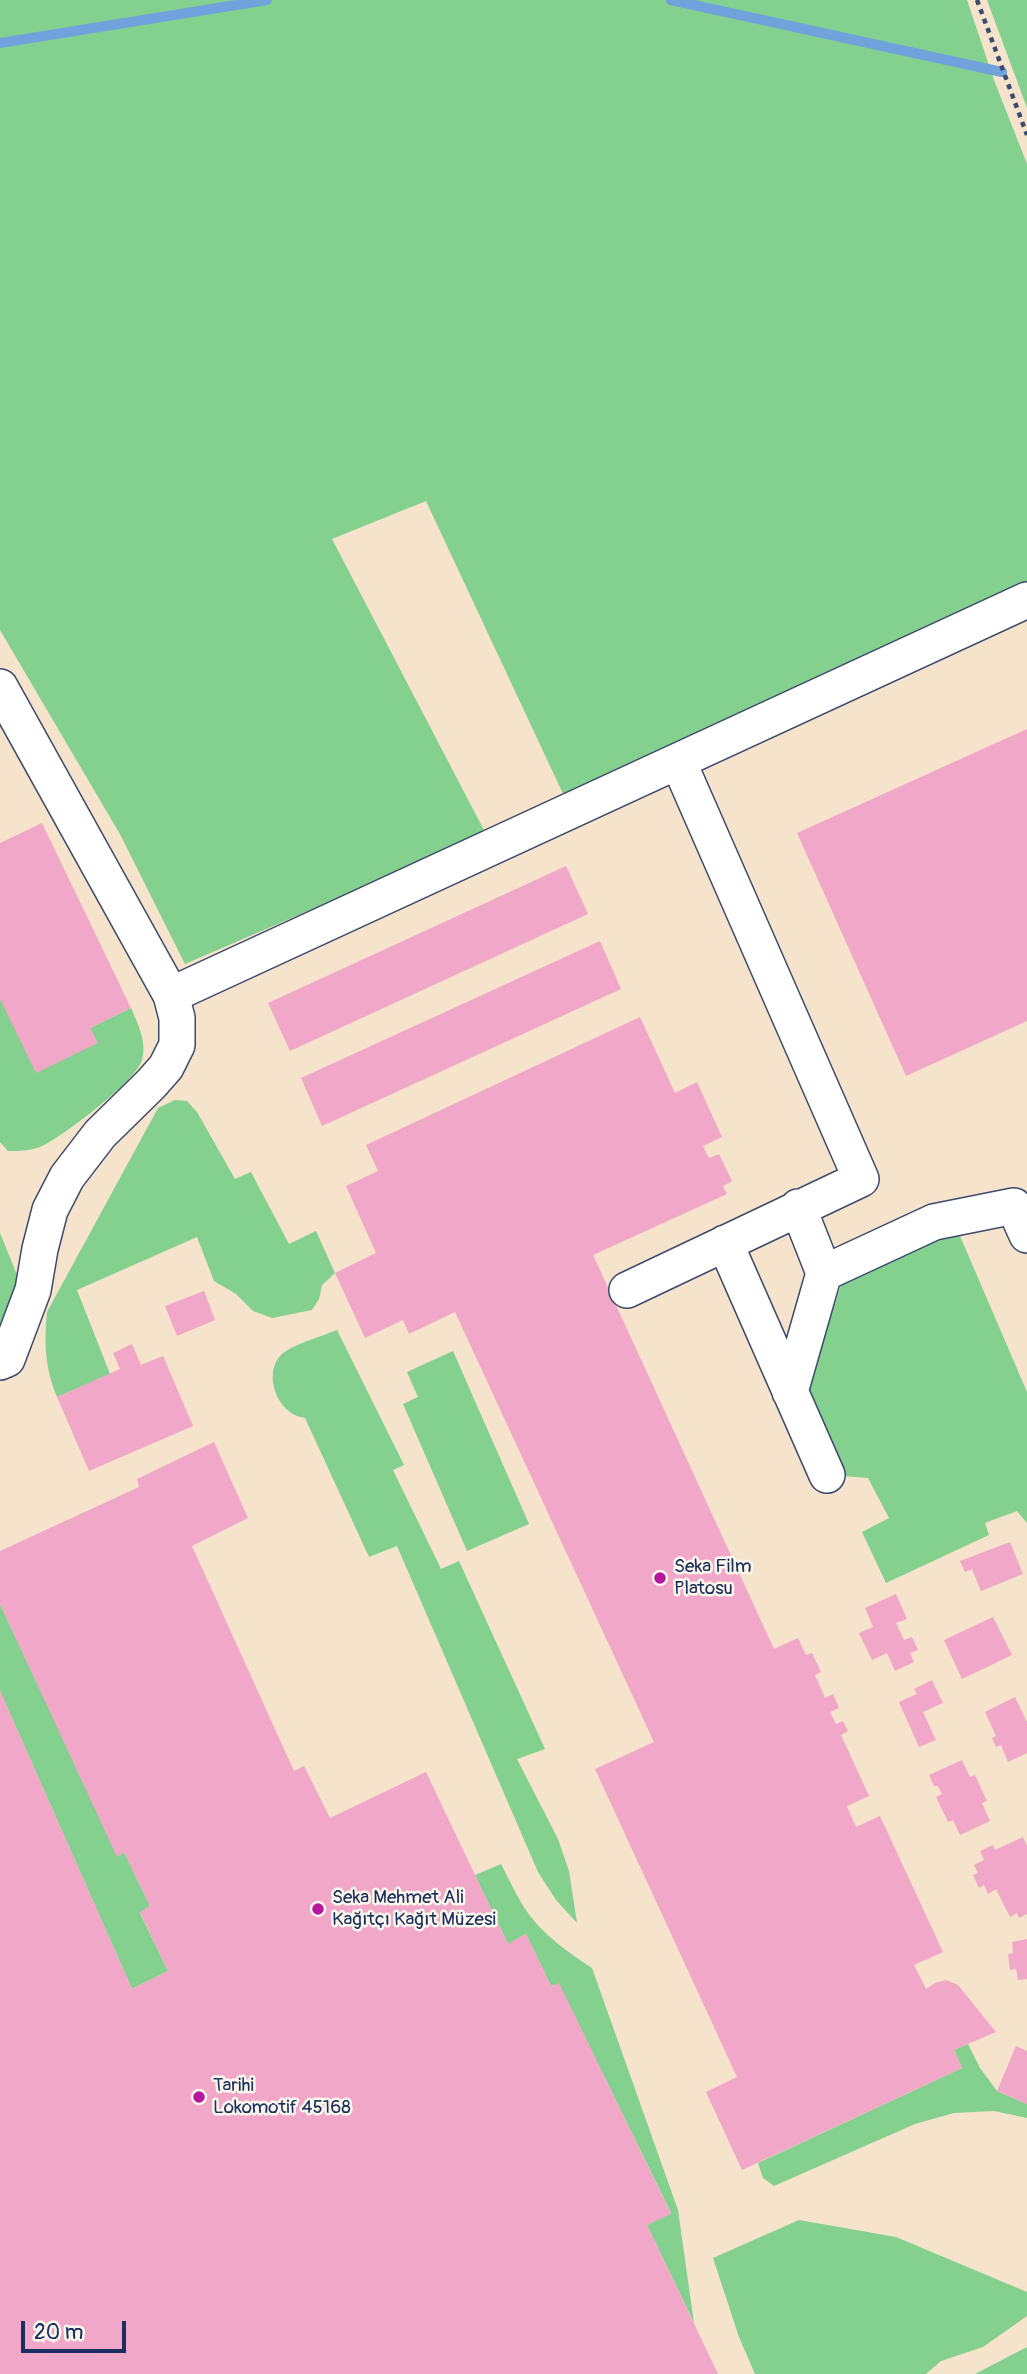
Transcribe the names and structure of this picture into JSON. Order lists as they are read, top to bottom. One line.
{"places":["Seka Film Platosu","Seka Mehmet Ali Kağıtçı Kağıt Müzesi","Tarihi Lokomotif 45168"],"scale_bar":"20 m"}
